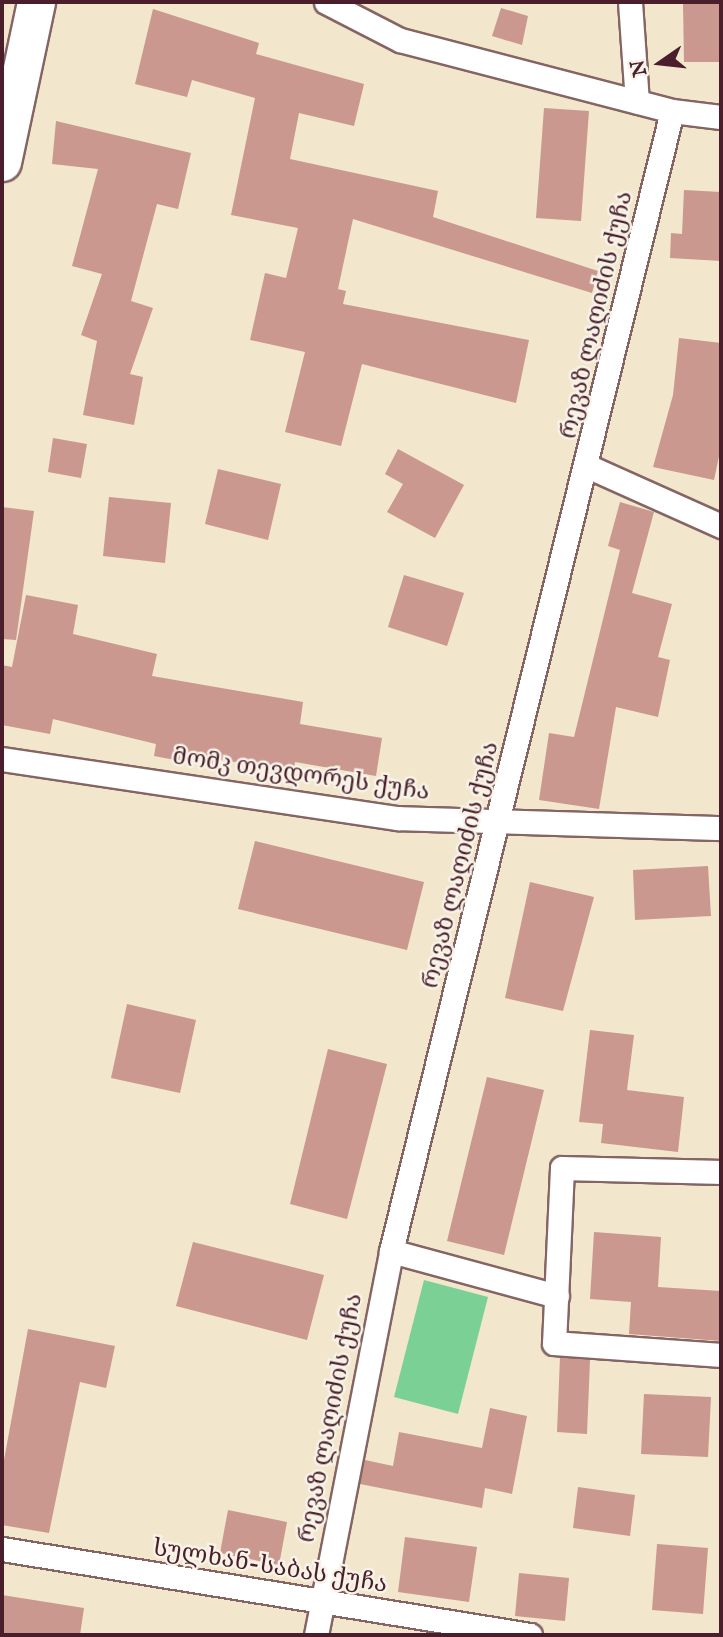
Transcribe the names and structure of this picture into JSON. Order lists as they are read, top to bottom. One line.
{"streets":{"street":["რევაზ ლაღიძის ქუჩა","მომკ თევდორეს ქუჩა","სულხან-საბას ქუჩა"]},"crossings":[["რევაზ ლაღიძის ქუჩა","მომკ თევდორეს ქუჩა"],["რევაზ ლაღიძის ქუჩა","სულხან-საბას ქუჩა"]],"north":"left"}
